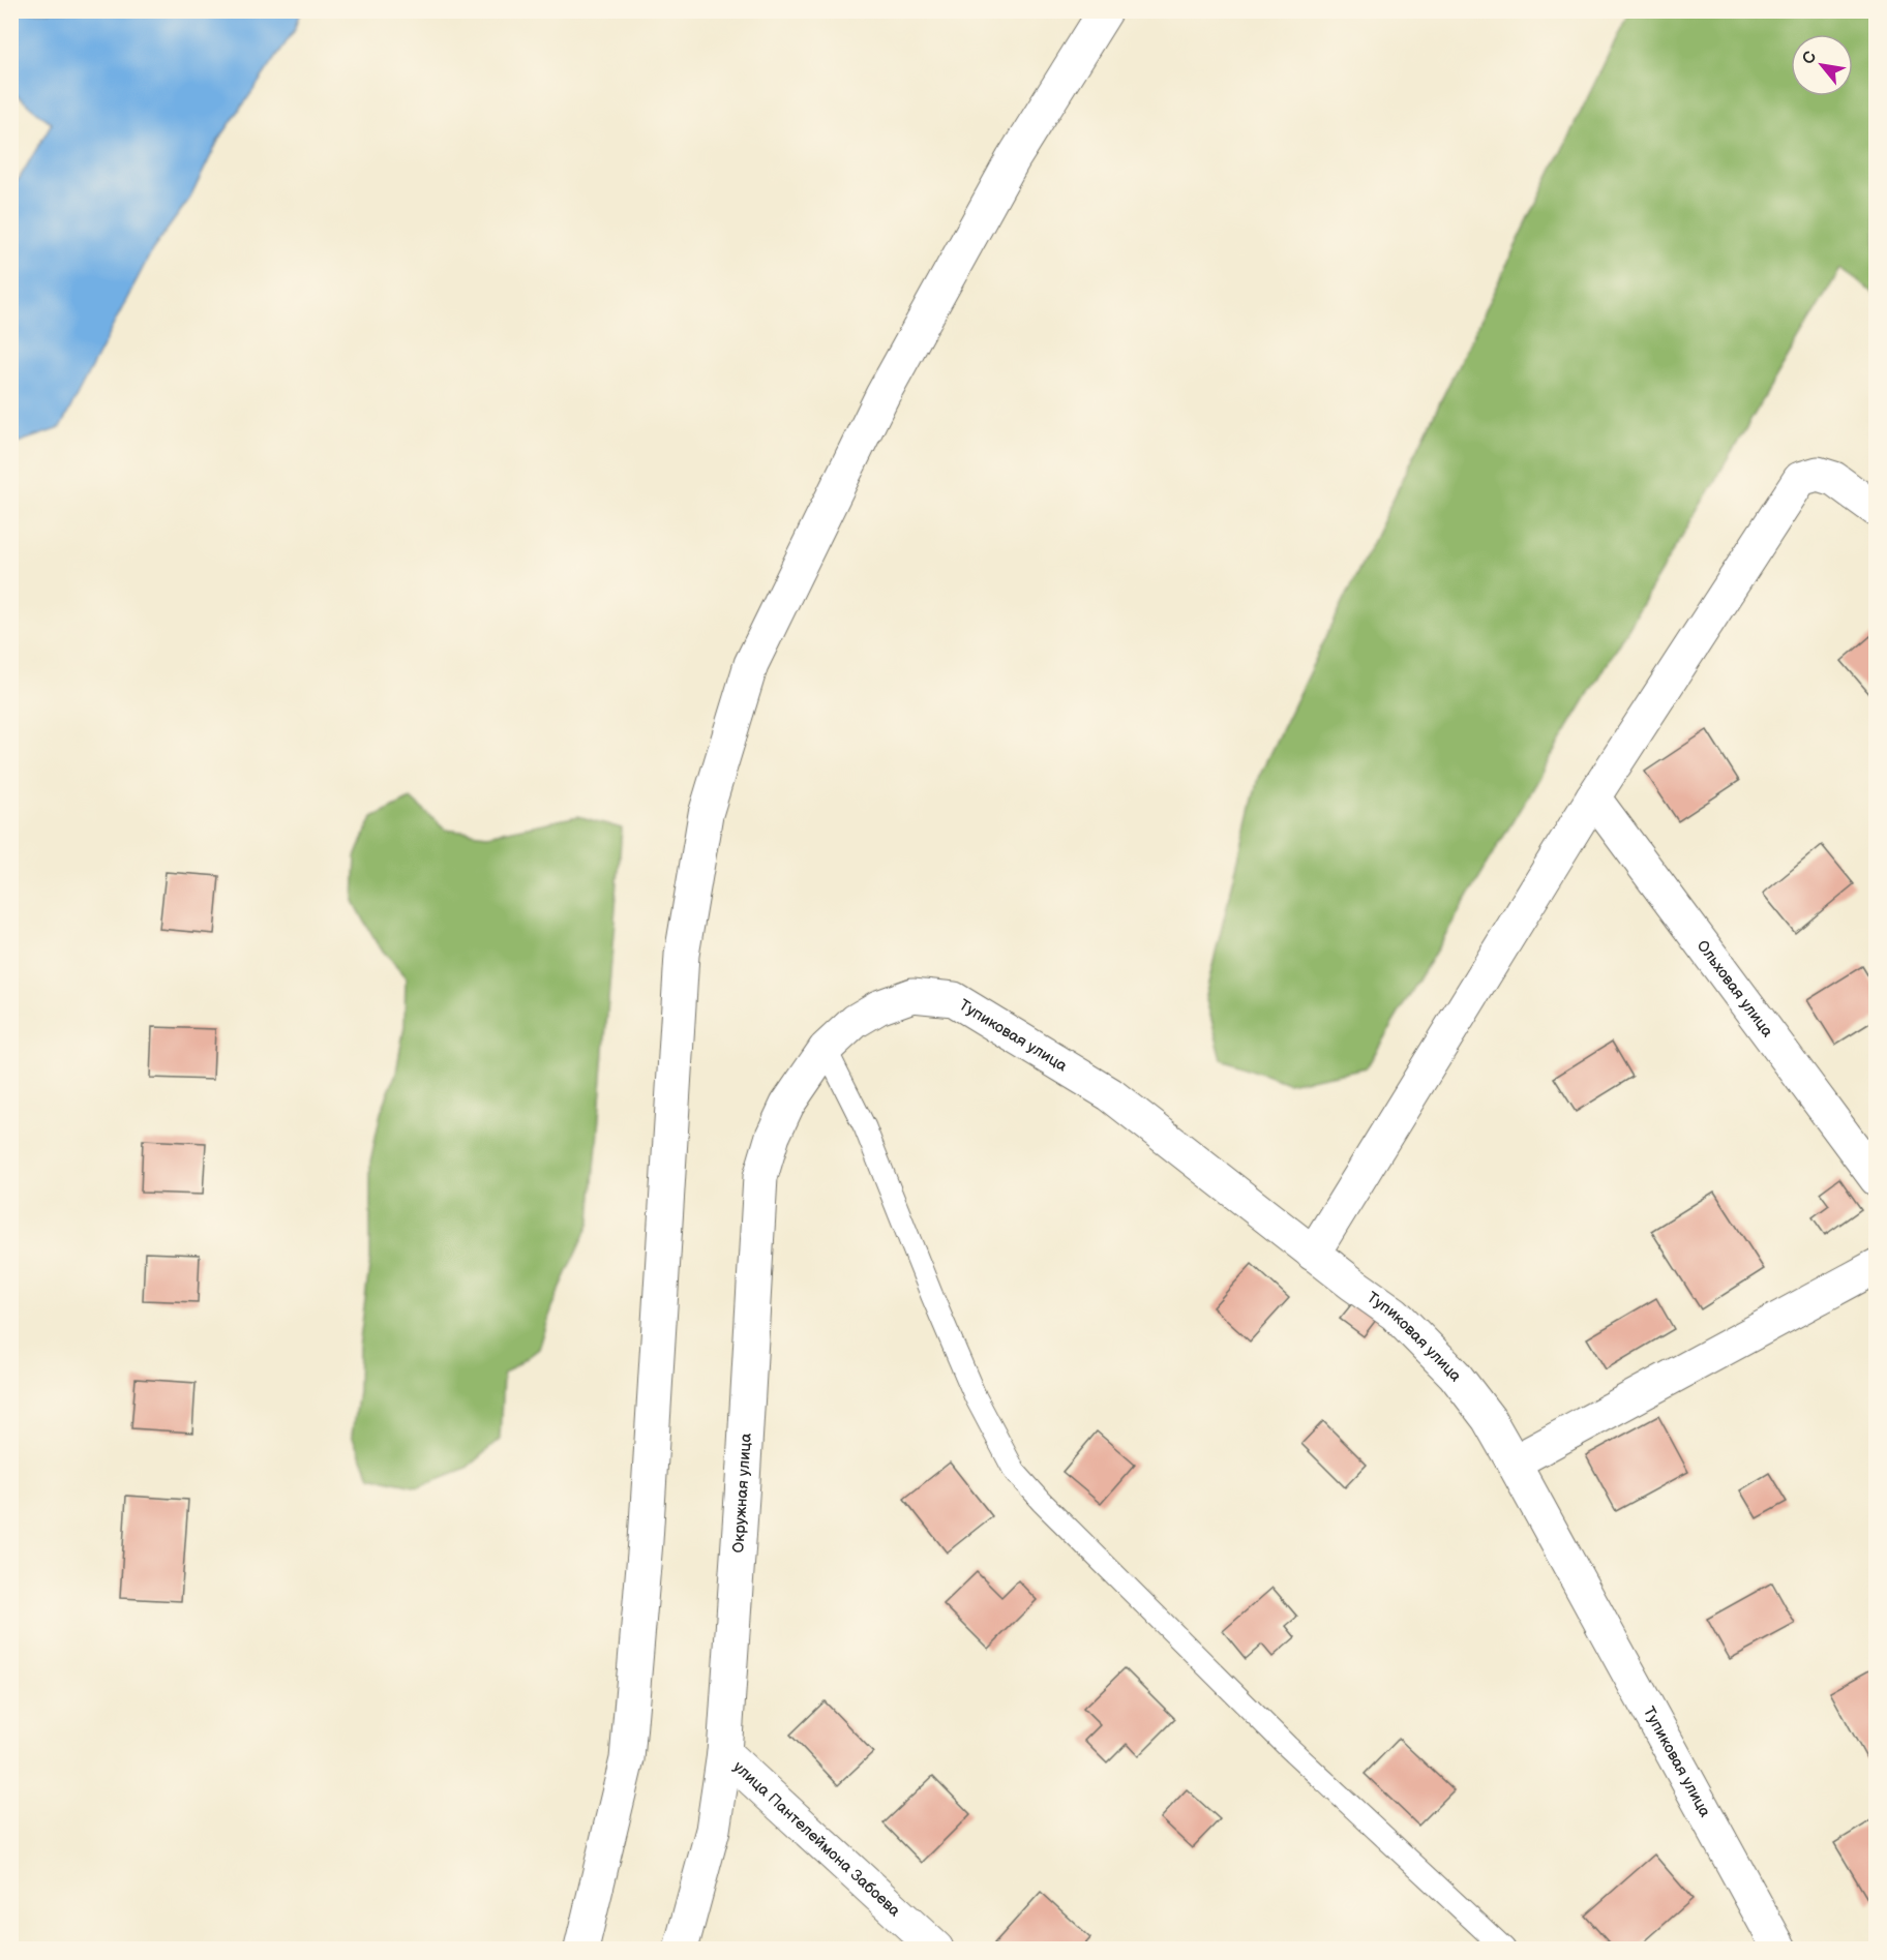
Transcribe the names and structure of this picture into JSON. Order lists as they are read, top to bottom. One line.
{"streets":{"street":["Ольховая улица","Тупиковая улица","Окружная улица","улица Пантелеймона Забоева"]},"crossings":[["Тупиковая улица","Окружная улица"],["Окружная улица","улица Пантелеймона Забоева"]],"north":"top left"}
